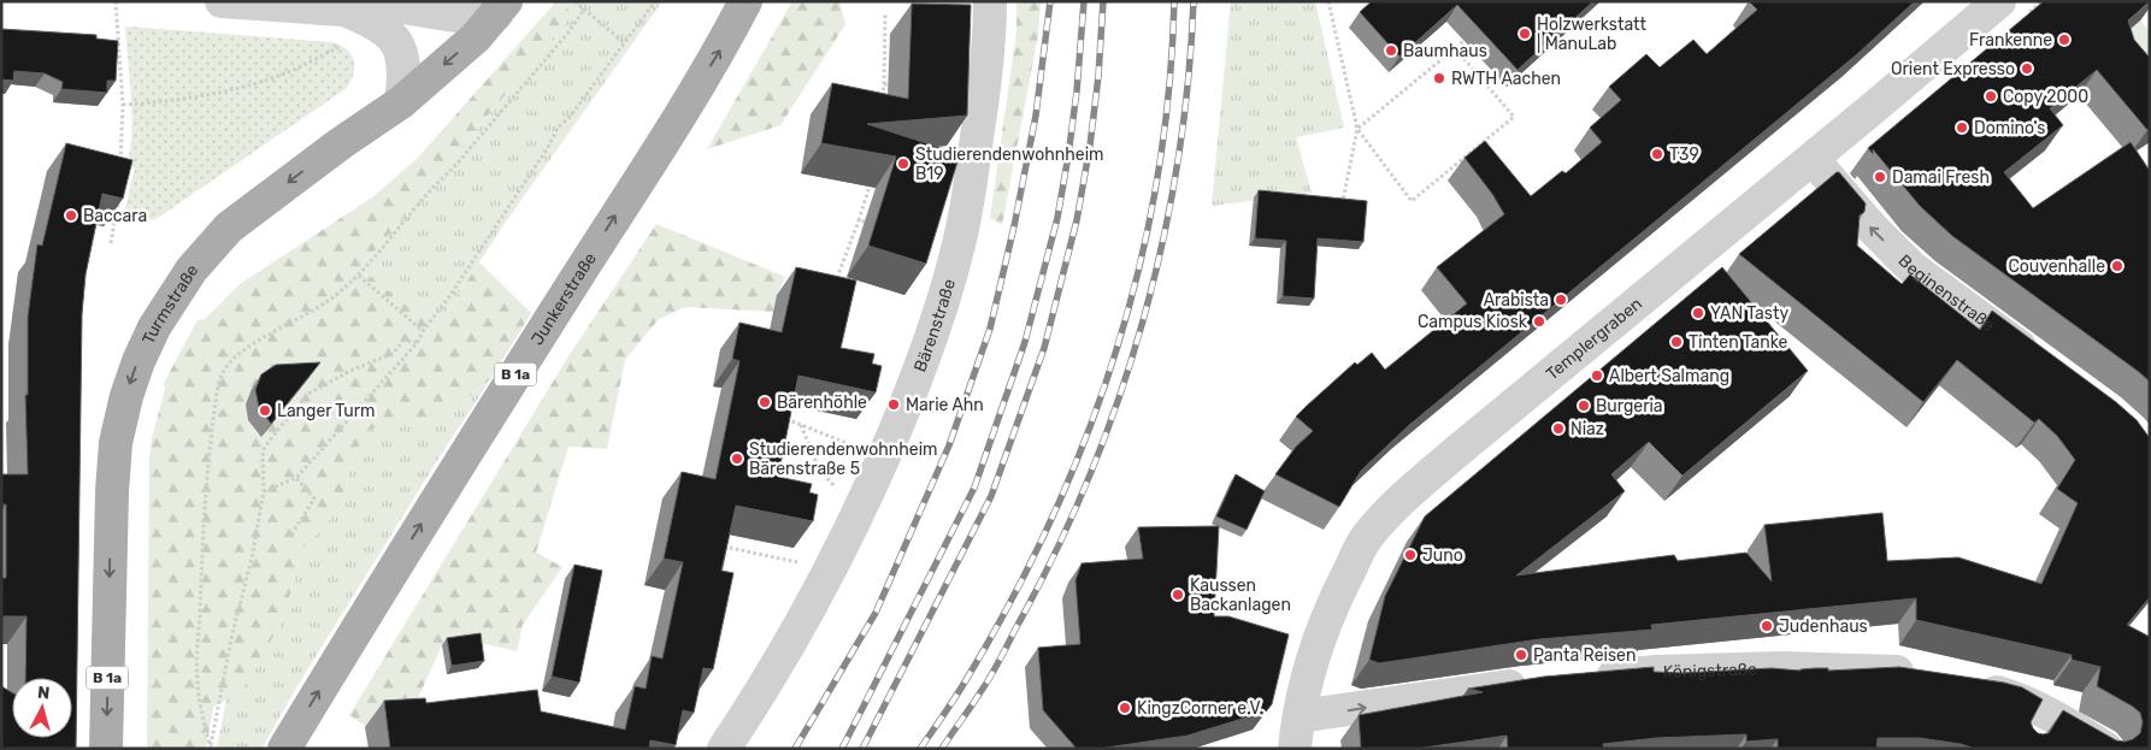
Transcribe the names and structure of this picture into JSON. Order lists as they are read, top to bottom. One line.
{"streets":{"main road":["Junkerstraße","Turmstraße","B 1a"],"street":["Beginenstraße","Bärenstraße","Templergraben","Königstraße"]},"crossings":[["Beginenstraße","Templergraben"]],"one_way":["Beginenstraße","Junkerstraße","Turmstraße"],"places":["Holzwerkstatt | ManuLab","Frankenne","Baumhaus","Orient Expresso","RWTH Aachen","Copy 2000","Domino's","T39","Studierendenwohnheim B19","Damai Fresh","Baccara","Couvenhalle","Arabista","YAN Tasty","Campus Kiosk","Tinten Tanke","Albert Salmang","Bärenhöhle","Marie Ahn","Burgeria","Langer Turm","Niaz","Studierendenwohnheim Bärenstraße 5","Juno","Kaussen Backanlagen","Judenhaus","Panta Reisen","KingzCorner e.V."],"north":"top"}
